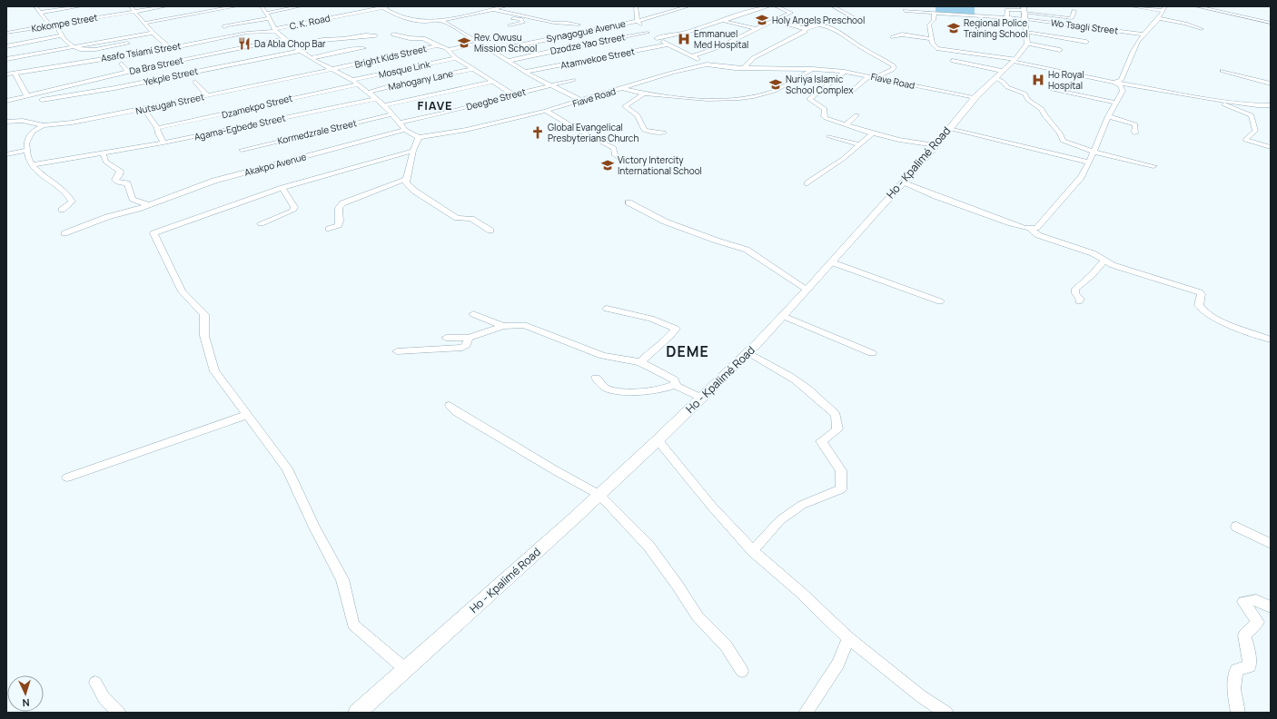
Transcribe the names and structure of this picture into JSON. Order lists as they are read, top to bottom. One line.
{"streets":{"main road":["Ho - Kpalimé Road"],"street":["C. K. Road","Kokompe Street","Wo Tsagli Street","Synagogue Avenue","Dzodze Yao Street","Asafo Tsiami Street","Bright Kids Street","Atamvekoe Street","Da Bra Street","Mosque Link","Yekple Street","Mahogany Lane","Fiave Road","Deegbe Street","Nutsugah Street","Dzamekpo Street","Agama-Egbede Street","Kormedzrale Street","Akakpo Avenue"]},"crossings":[["C. K. Road","Asafo Tsiami Street"],["Bright Kids Street","Nutsugah Street"],["Mosque Link","Dzamekpo Street"],["Fiave Road","Ho - Kpalimé Road"]],"districts":["FIAVE","DEME"],"places":{"school or university":["Holy Angels Preschool","Regional Police Training School","Rev. Owusu Mission School","Nuriya Islamic School Complex","Victory Intercity International School"],"hospital":["Emmanuel Med Hospital","Ho Royal Hospital"],"restaurant":["Da Abla Chop Bar"],"church":["Global Evangelical Presbyterians Church"]},"north":"bottom"}
